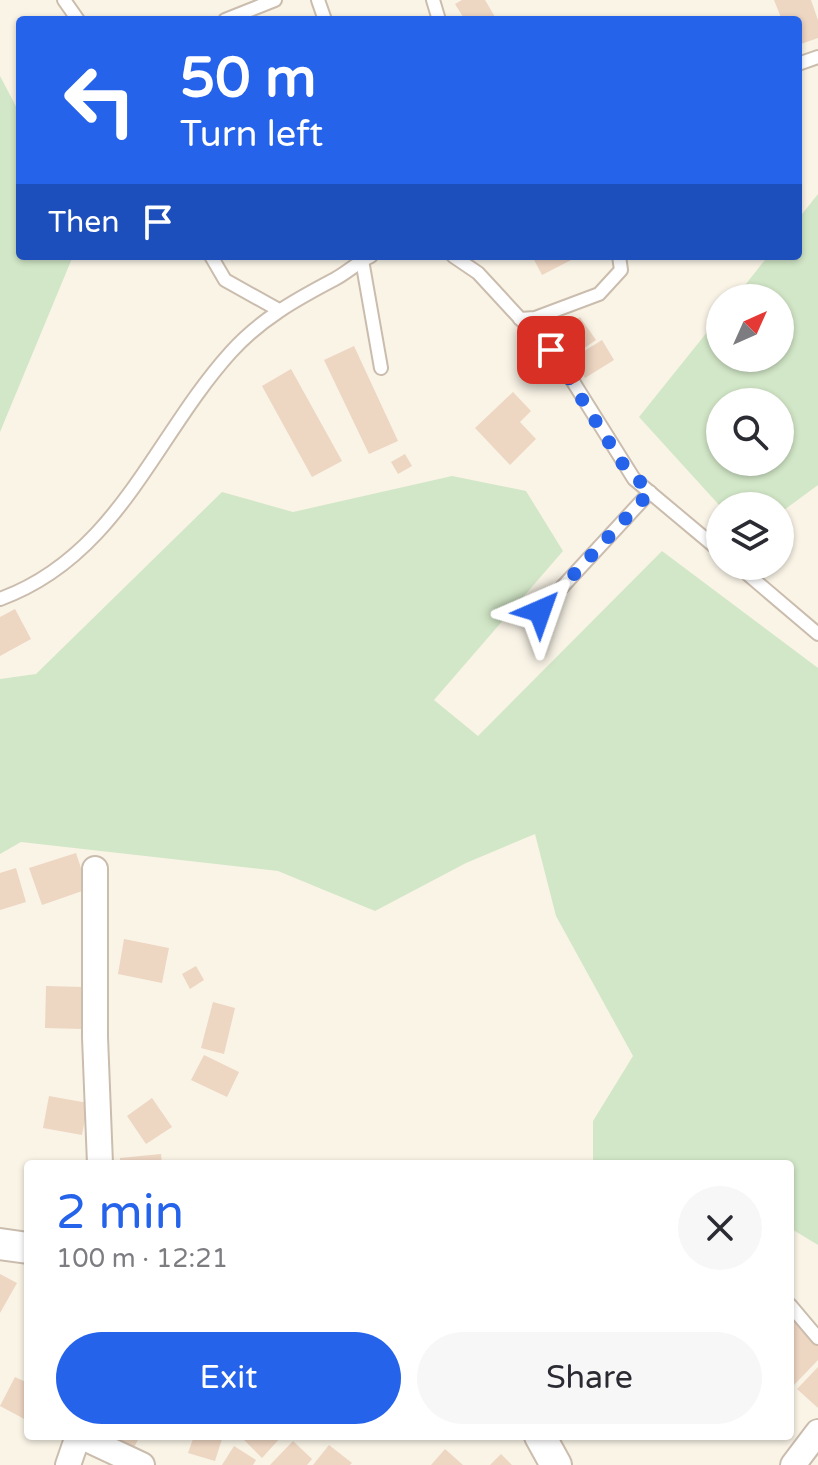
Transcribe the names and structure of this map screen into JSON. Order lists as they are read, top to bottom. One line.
{"north":"top right","page":{"turn":["50 m","Turn left"],"then":"Then","heading":["2 min","100 m · 12:21"],"buttons":["Exit","Share"]}}
